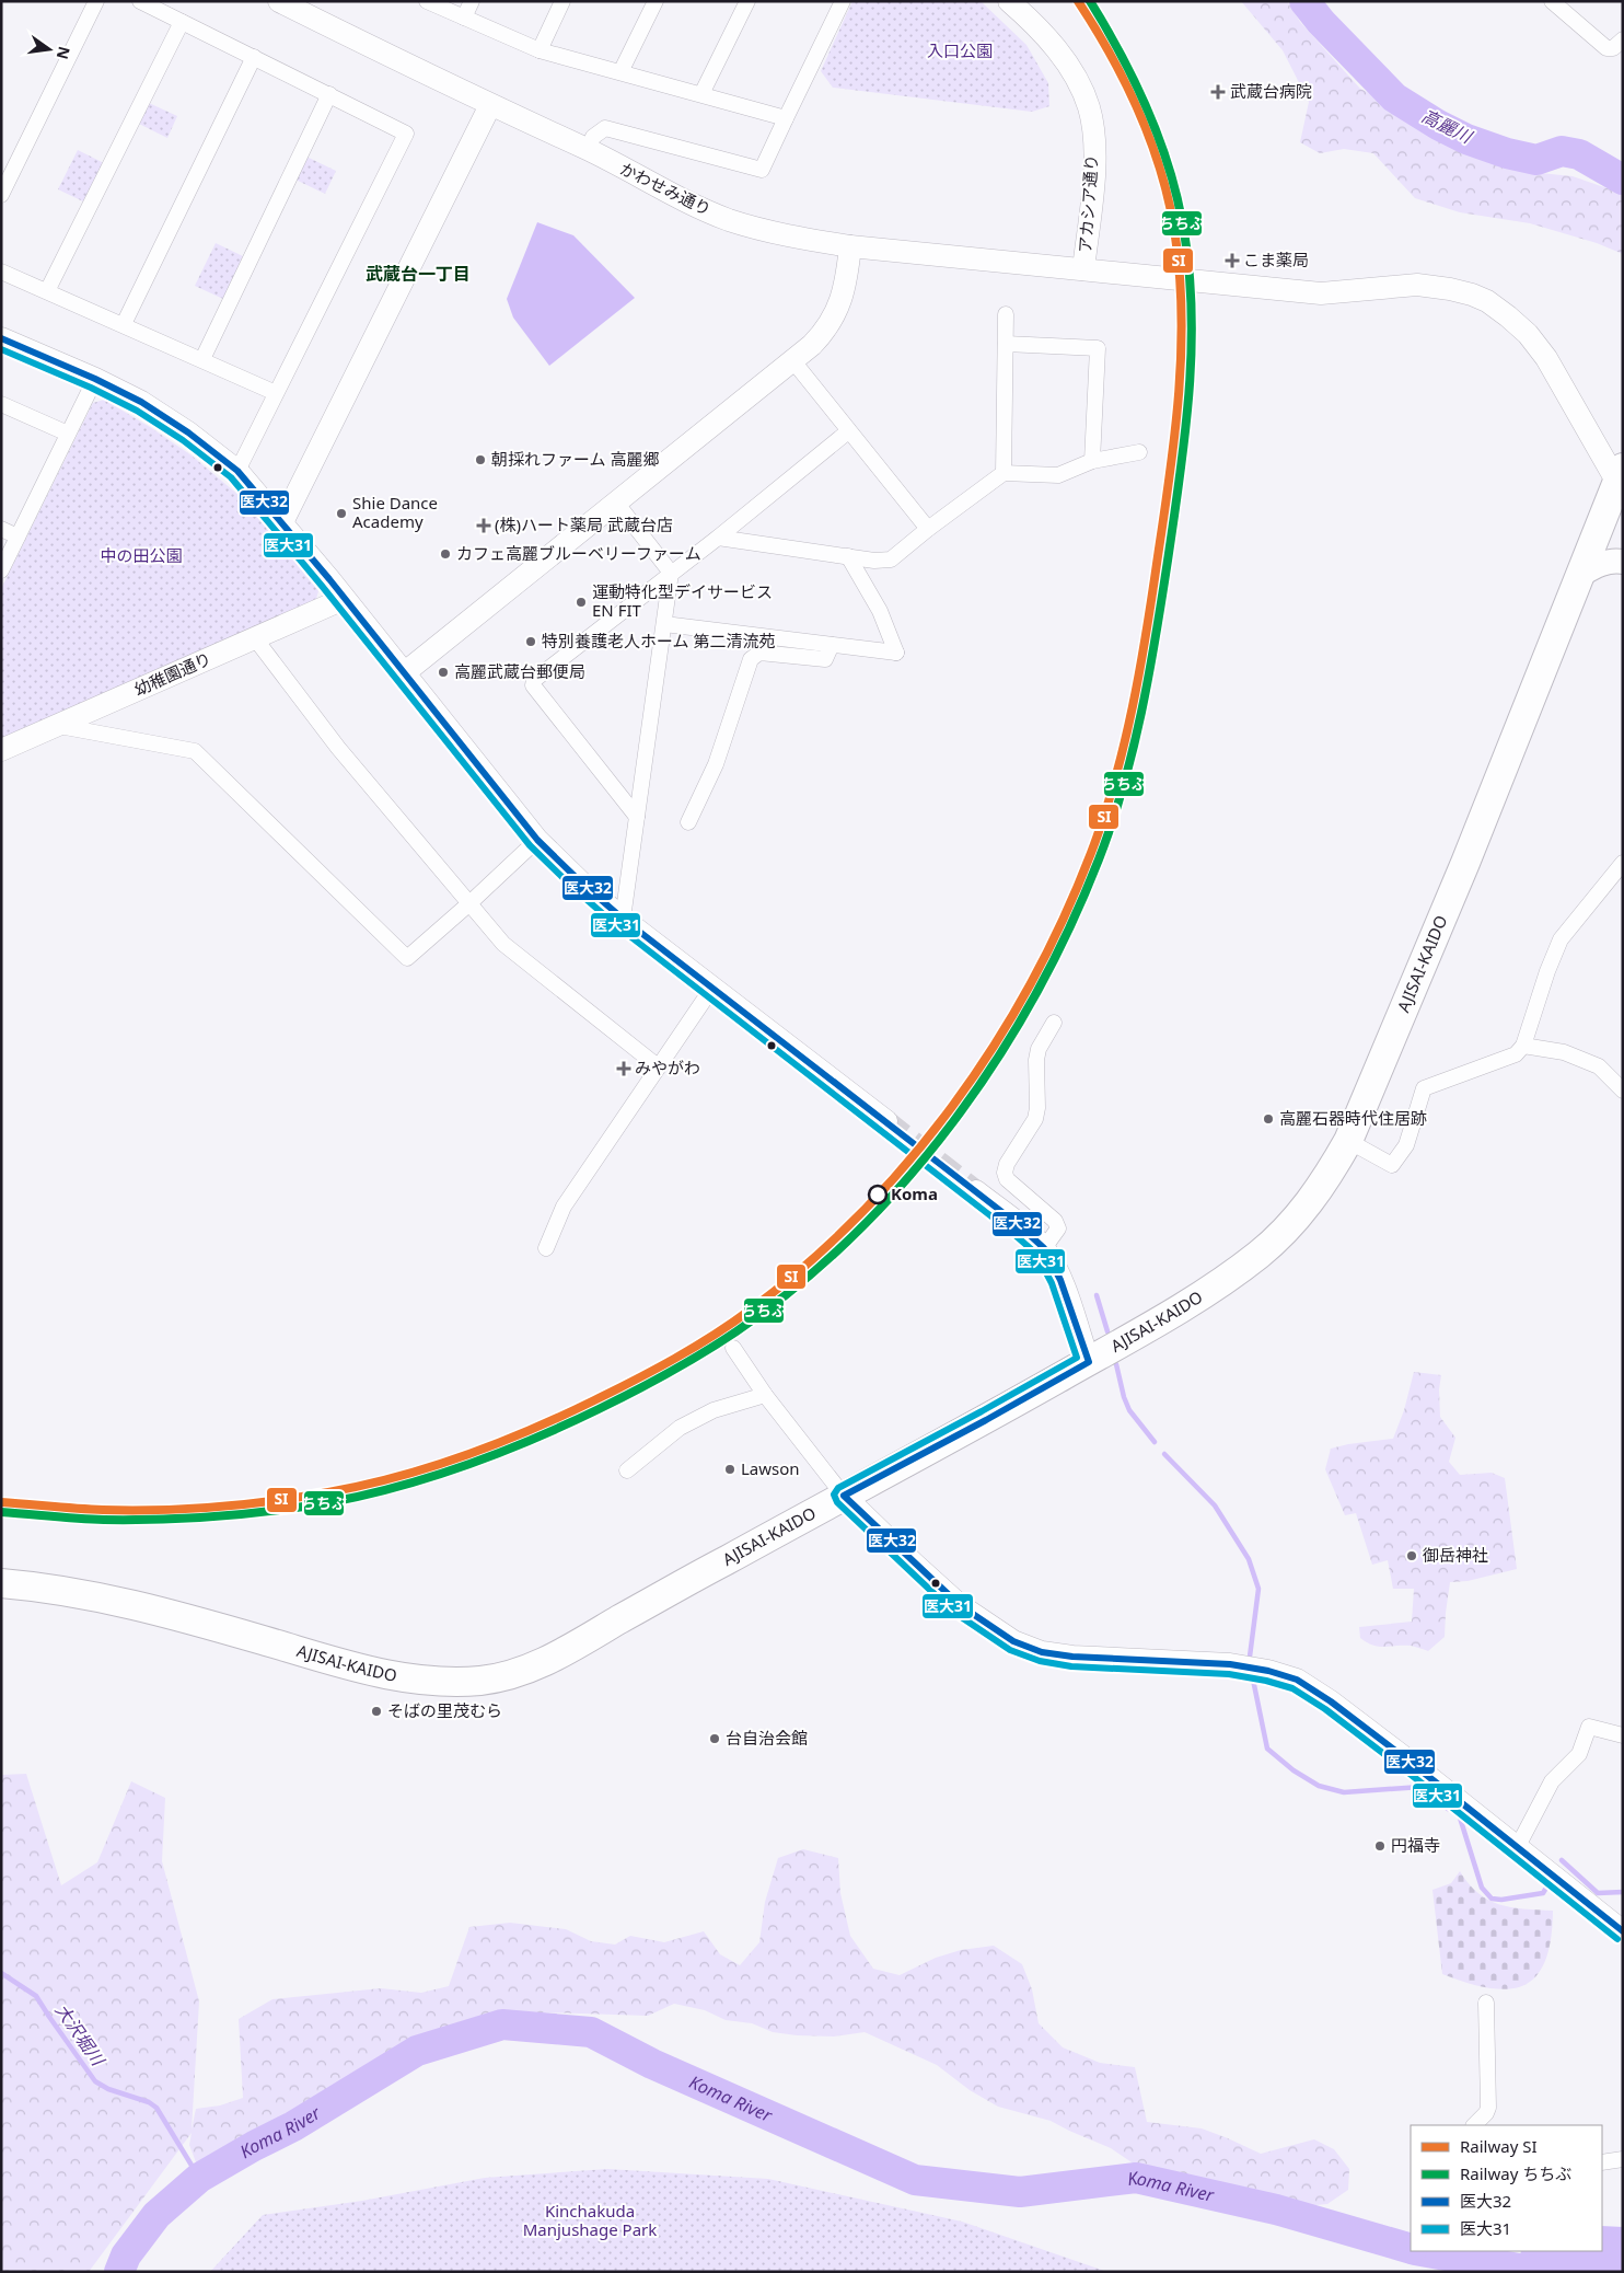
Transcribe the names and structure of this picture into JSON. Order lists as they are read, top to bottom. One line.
{"streets":{"highway":["AJISAI-KAIDO"],"street":["かわせみ通り","アカシア通り","幼稚園通り"]},"crossings":[["かわせみ通り","アカシア通り"],["かわせみ通り","AJISAI-KAIDO"]],"districts":["武蔵台一丁目"],"water":["高麗川","大沢堀川","Koma River"],"parks":["入口公園","中の田公園","Kinchakuda Manjushage Park"],"places":{"health":["武蔵台病院","こま薬局","(株)ハート薬局 武蔵台店","みやがわ"],"other":["朝採れファーム 高麗郷","Shie Dance Academy","カフェ高麗ブルーベリーファーム","運動特化型デイサービス EN FIT","特別養護老人ホーム 第二清流苑","高麗武蔵台郵便局","高麗石器時代住居跡","Koma","Lawson","御岳神社","そばの里茂むら","台自治会館","円福寺"]},"lines":["rail line SI","rail line ちちぶ","transit line 医大32","transit line 医大31"],"legend":["Railway SI","Railway ちちぶ","医大32","医大31"],"north":"right"}
